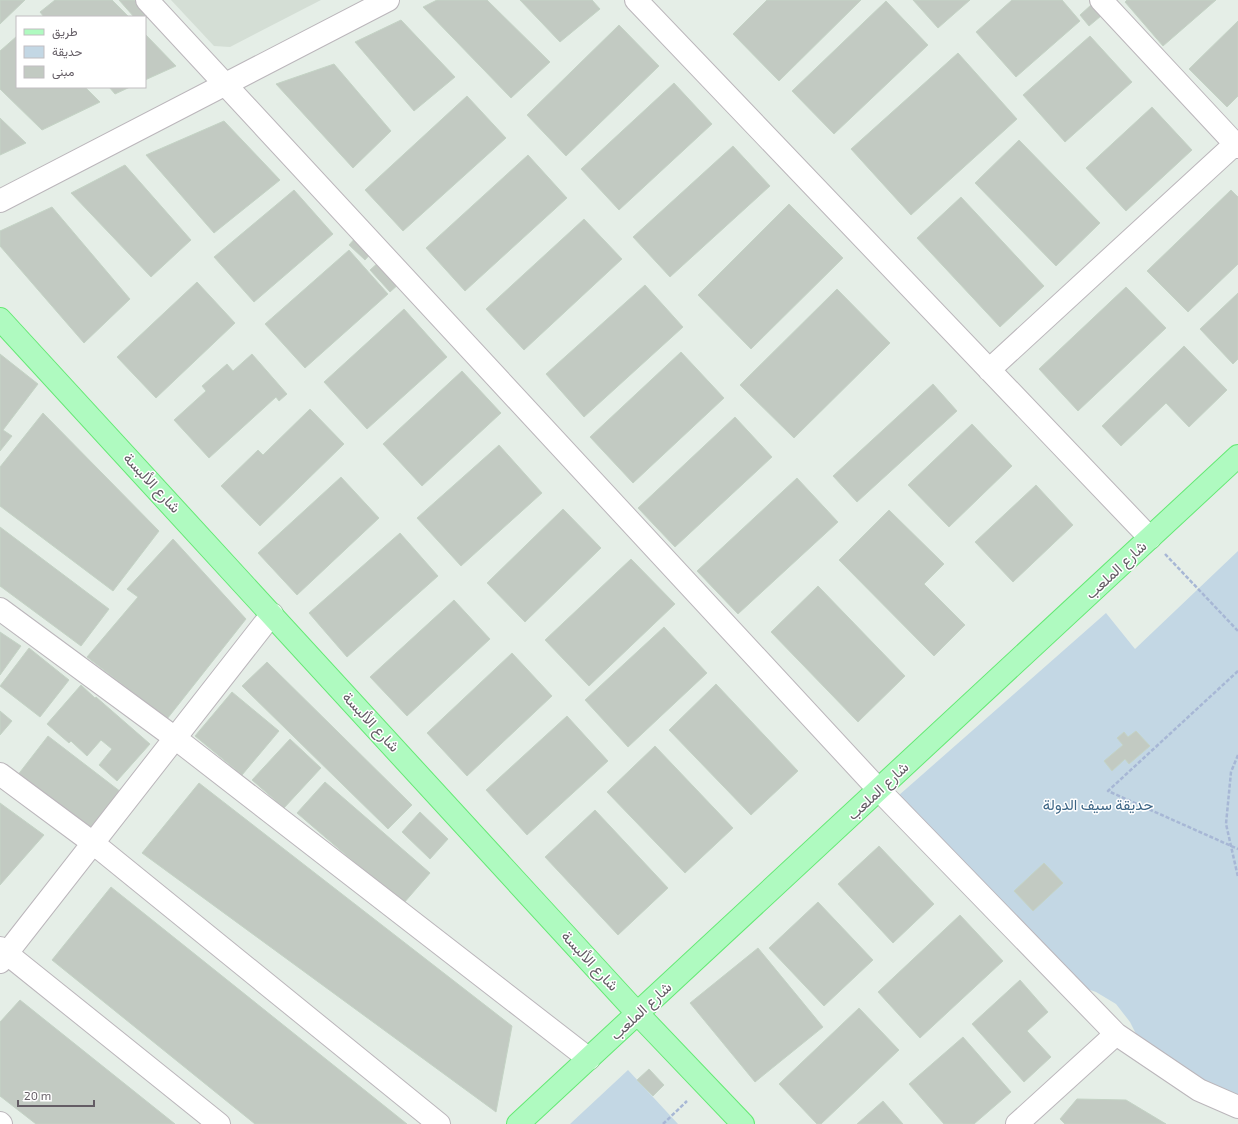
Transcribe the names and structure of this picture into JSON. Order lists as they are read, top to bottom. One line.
{"streets":{"main road":["شارع الألبسة","شارع الملعب"]},"crossings":[["شارع الألبسة","شارع الملعب"]],"parks":["حديقة سيف الدولة"],"legend":["طريق","حديقة","مبنى"],"scale_bar":"20 m"}
